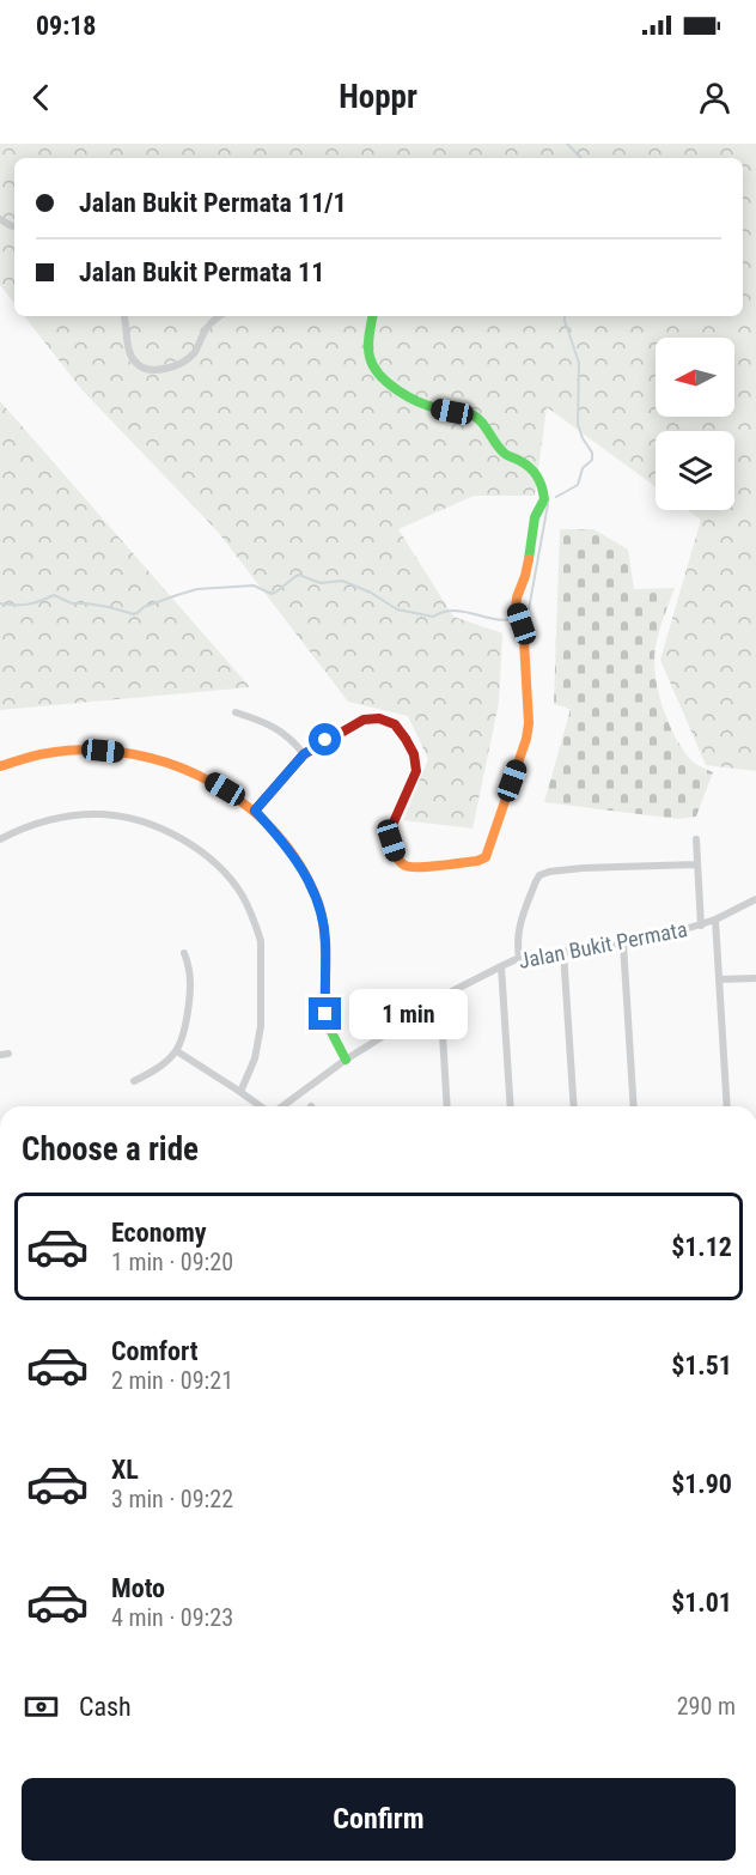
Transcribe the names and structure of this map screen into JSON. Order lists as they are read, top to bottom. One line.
{"streets":{"street":["Jalan Bukit Permata"]},"north":"left","page":{"status":"09:18","header":"Hoppr","banner":["Jalan Bukit Permata 11/1","Jalan Bukit Permata 11"],"bubble":"1 min","heading":"Choose a ride","list":[{"name":"Economy","note":"1 min · 09:20","value":"$1.12"},{"name":"Comfort","note":"2 min · 09:21","value":"$1.51"},{"name":"XL","note":"3 min · 09:22","value":"$1.90"},{"name":"Moto","note":"4 min · 09:23","value":"$1.01"}],"pay":["Cash","290 m"],"buttons":"Confirm"}}
